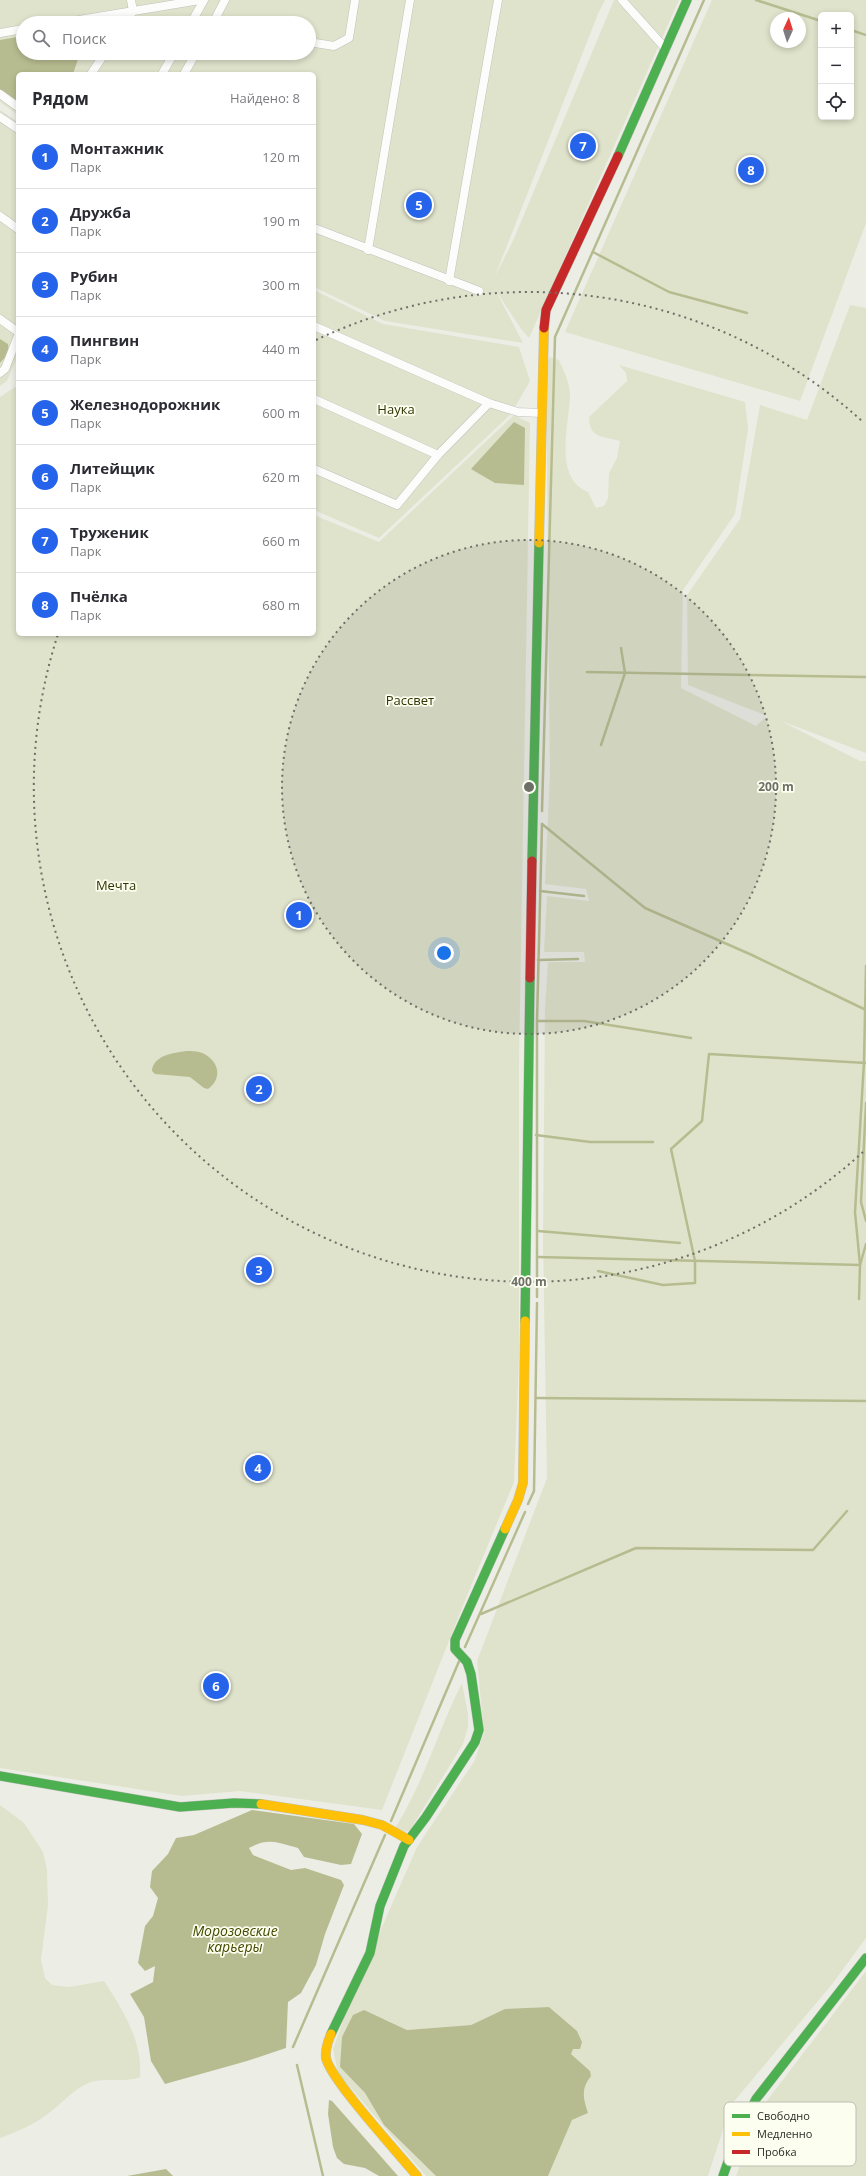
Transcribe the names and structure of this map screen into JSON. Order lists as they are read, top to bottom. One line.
{"water":["Морозовские карьеры"],"parks":["Наука","Рассвет","Мечта"],"legend":["Свободно","Медленно","Пробка"],"north":"top","page":{"map_buttons":["+","−"],"search":"Поиск","heading":["Рядом","Найдено: 8"],"list":[{"mark":"1","name":"Монтажник","note":"Парк","value":"120 m"},{"mark":"2","name":"Дружба","note":"Парк","value":"190 m"},{"mark":"3","name":"Рубин","note":"Парк","value":"300 m"},{"mark":"4","name":"Пингвин","note":"Парк","value":"440 m"},{"mark":"5","name":"Железнодорожник","note":"Парк","value":"600 m"},{"mark":"6","name":"Литейщик","note":"Парк","value":"620 m"},{"mark":"7","name":"Труженик","note":"Парк","value":"660 m"},{"mark":"8","name":"Пчёлка","note":"Парк","value":"680 m"}],"pins":["7","8","5","1","2","3","4","6"]},"rings":["200 m","400 m"]}
